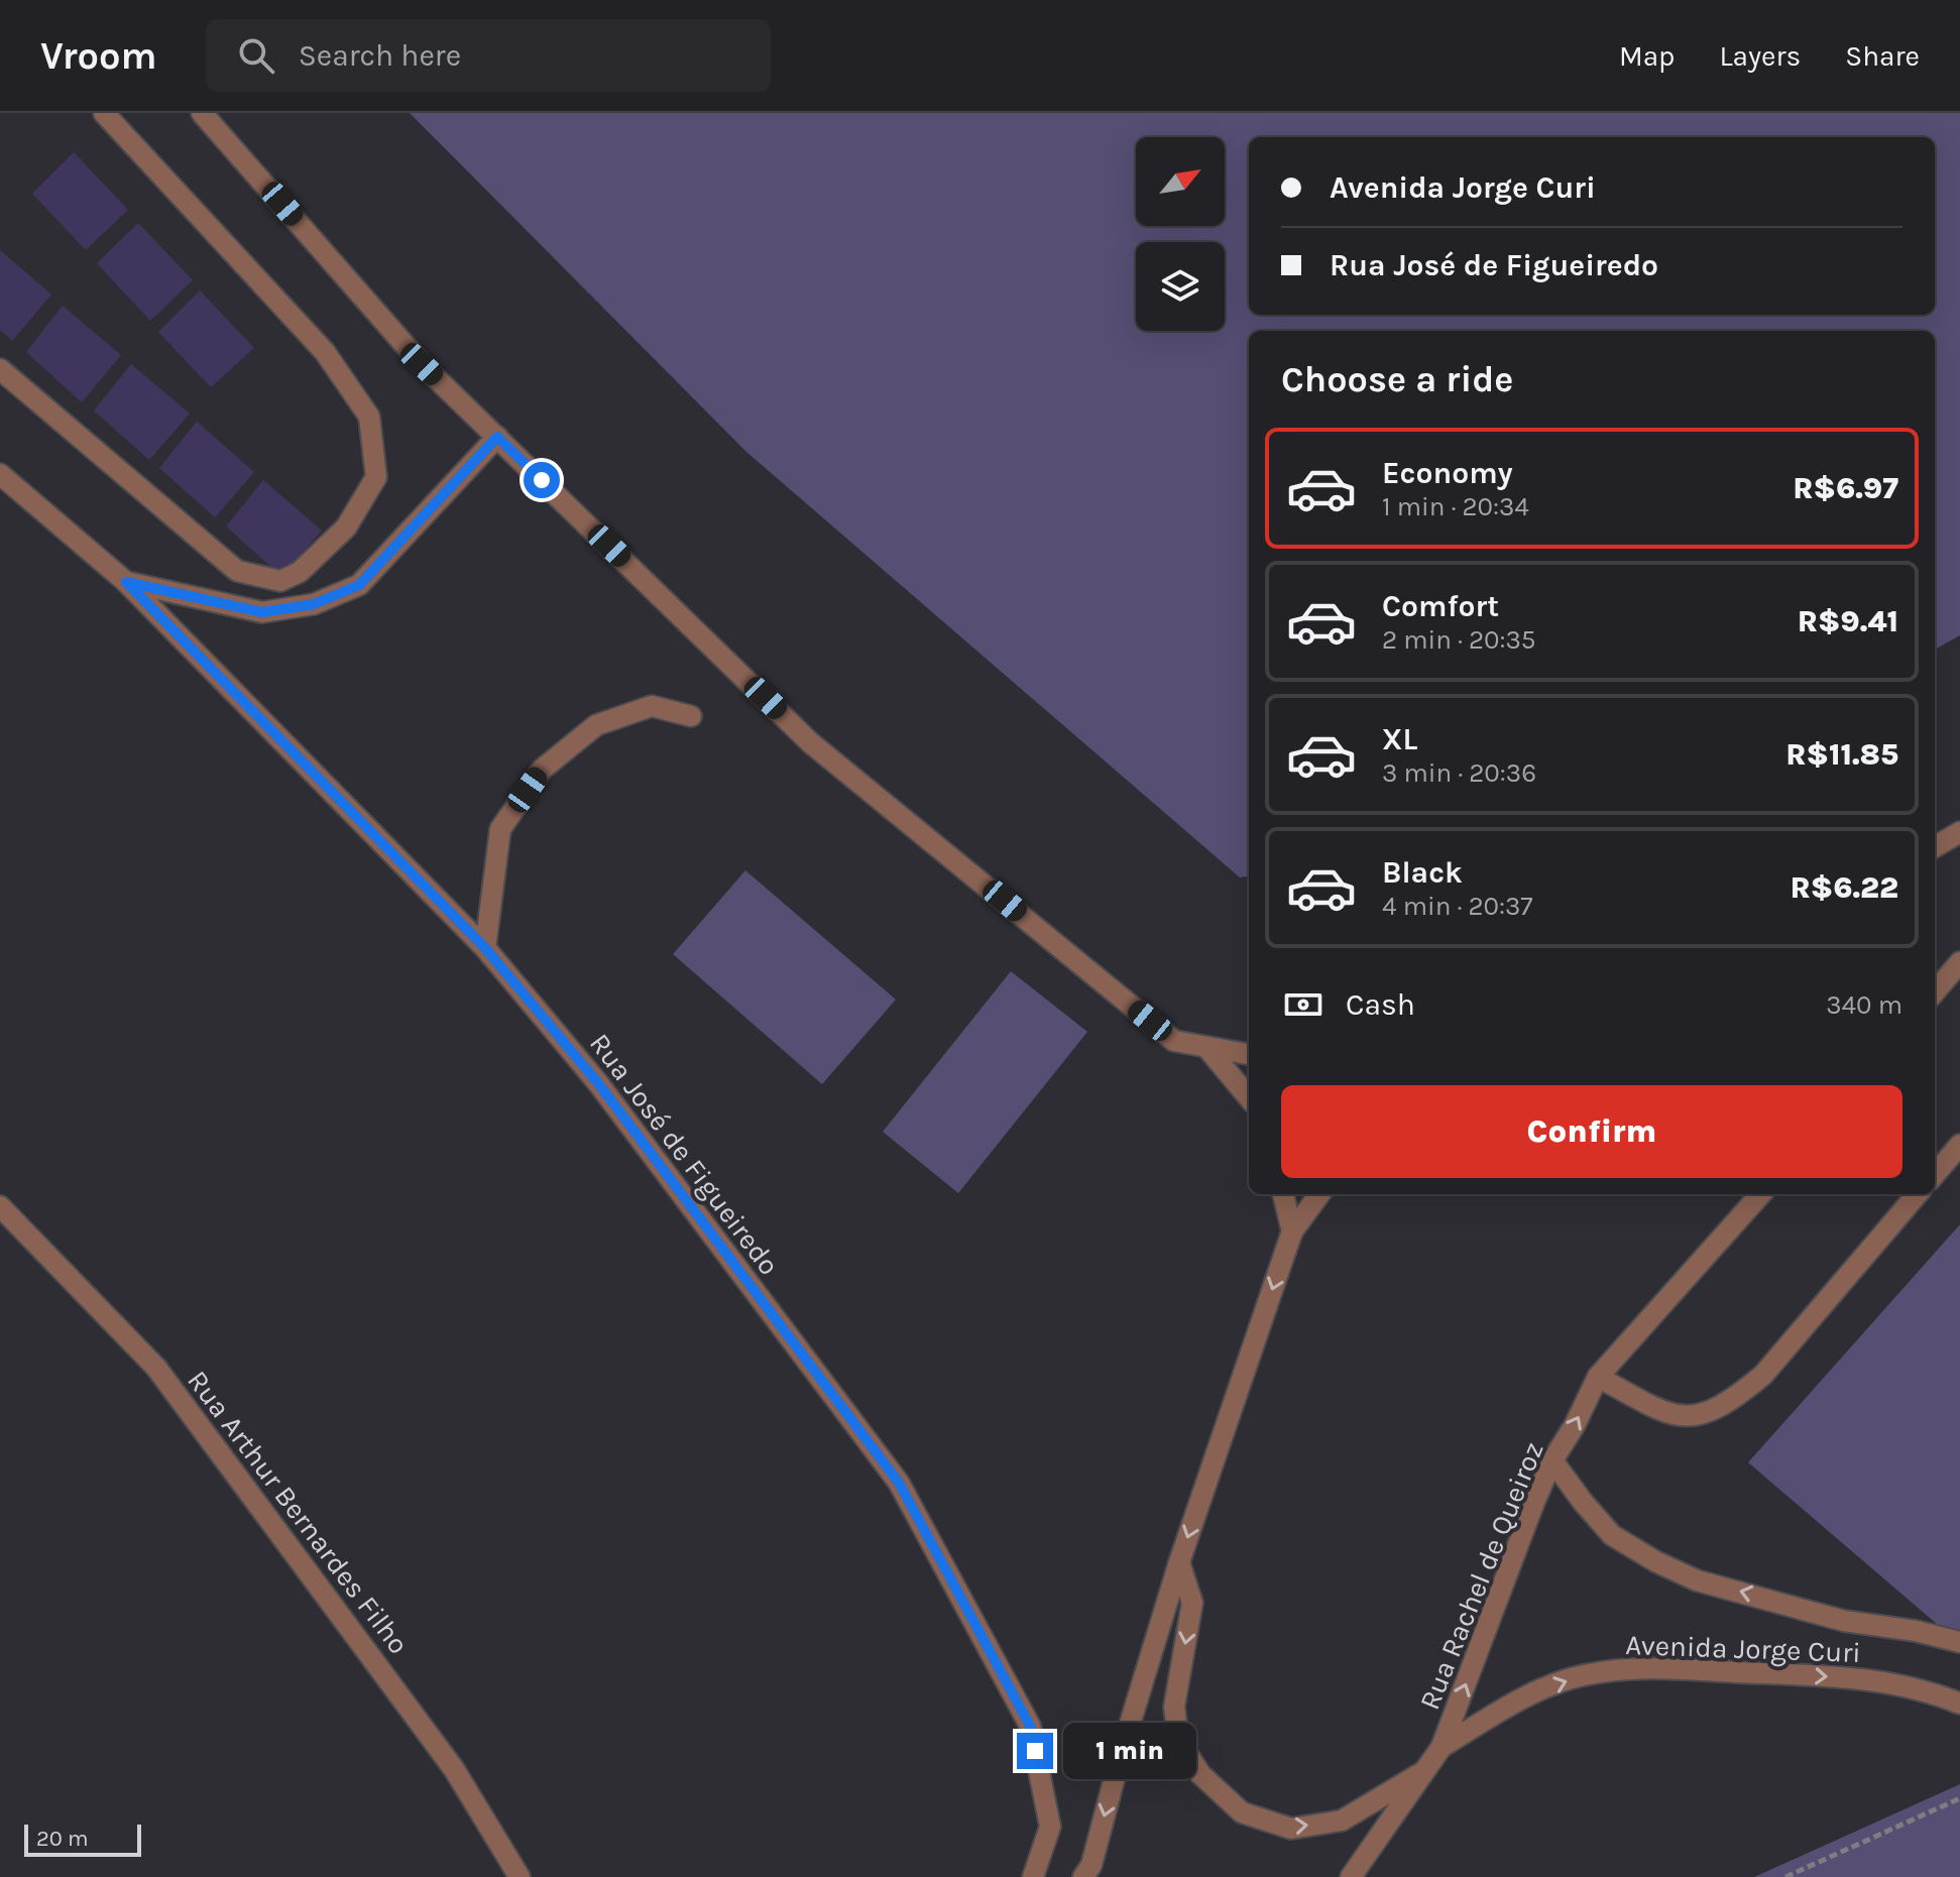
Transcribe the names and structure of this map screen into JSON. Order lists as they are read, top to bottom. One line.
{"streets":{"street":["Rua José de Figueiredo","Rua Arthur Bernardes Filho","Rua Rachel de Queiroz","Avenida Jorge Curi"]},"crossings":[["Rua Rachel de Queiroz","Avenida Jorge Curi"]],"one_way":["Rua Rachel de Queiroz"],"scale_bar":"20 m","north":"top right","page":{"header":"Vroom","search":"Search here","nav":["Map","Layers","Share"],"banner":["Avenida Jorge Curi","Rua José de Figueiredo"],"heading":"Choose a ride","list":[{"name":"Economy","note":"1 min · 20:34","value":"R$6.97"},{"name":"Comfort","note":"2 min · 20:35","value":"R$9.41"},{"name":"XL","note":"3 min · 20:36","value":"R$11.85"},{"name":"Black","note":"4 min · 20:37","value":"R$6.22"}],"pay":["Cash","340 m"],"buttons":"Confirm","bubble":"1 min","scale":"20 m"}}
